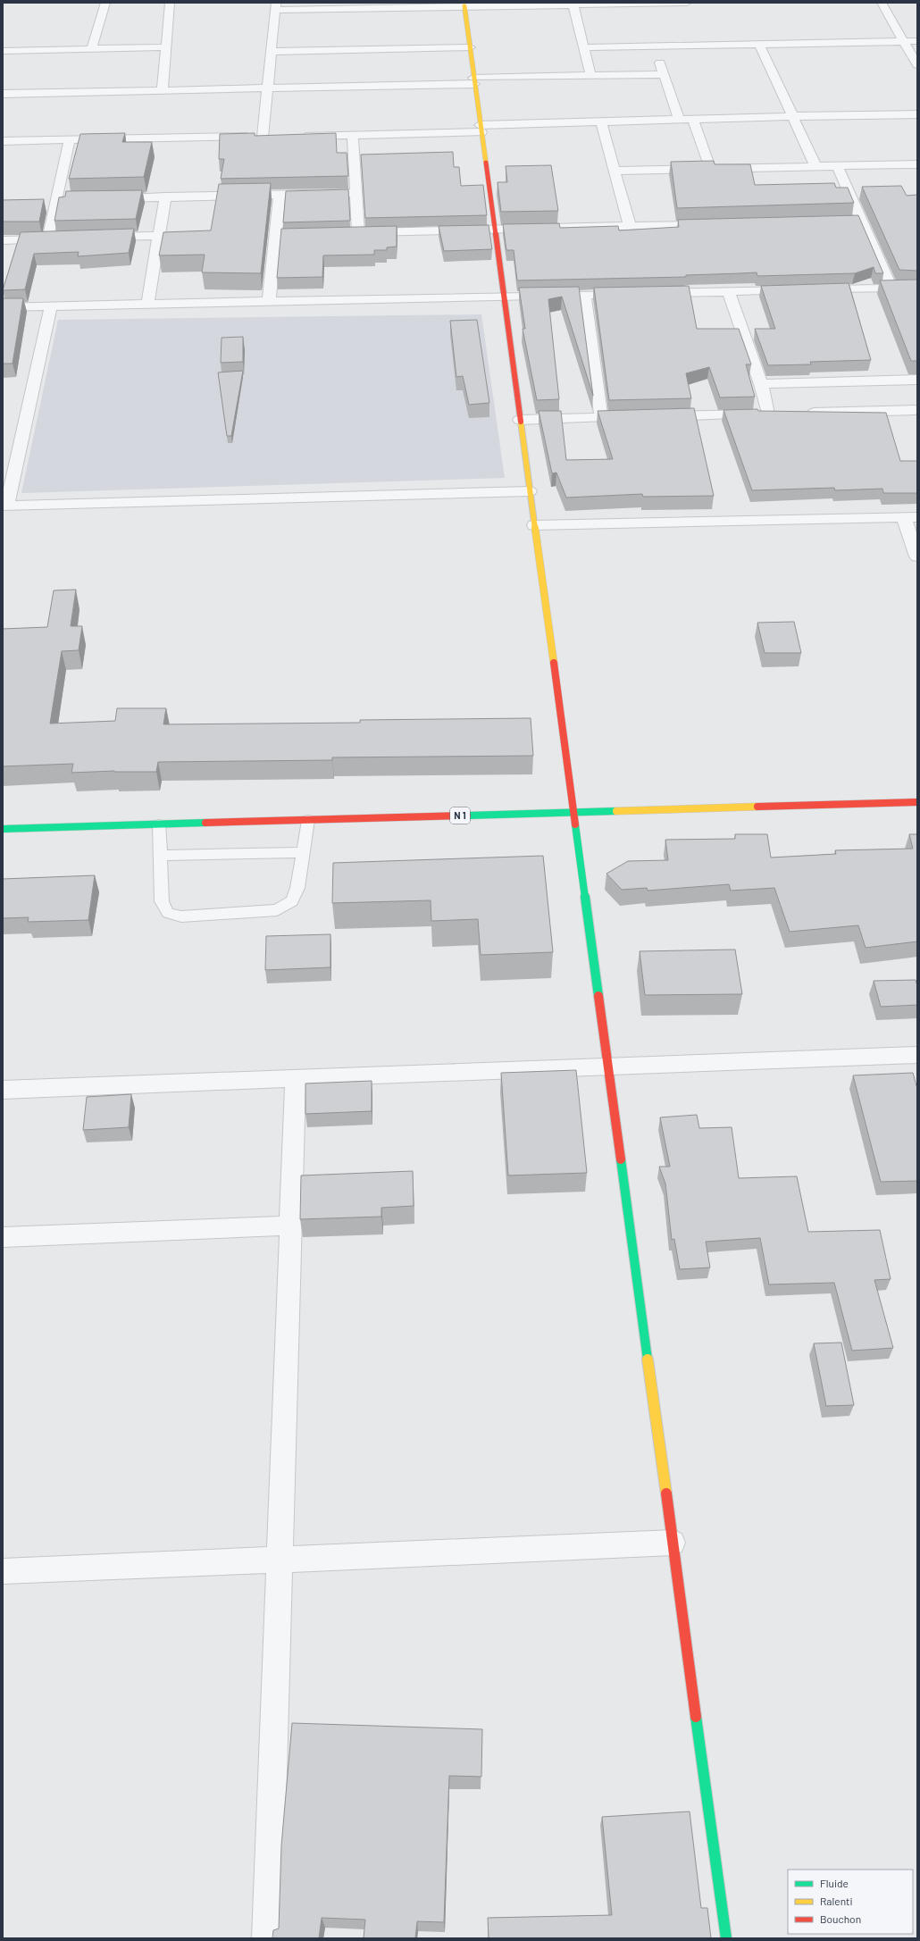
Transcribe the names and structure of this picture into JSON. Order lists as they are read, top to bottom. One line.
{"streets":{"main road":["N 1"]},"legend":["Fluide","Ralenti","Bouchon"]}
